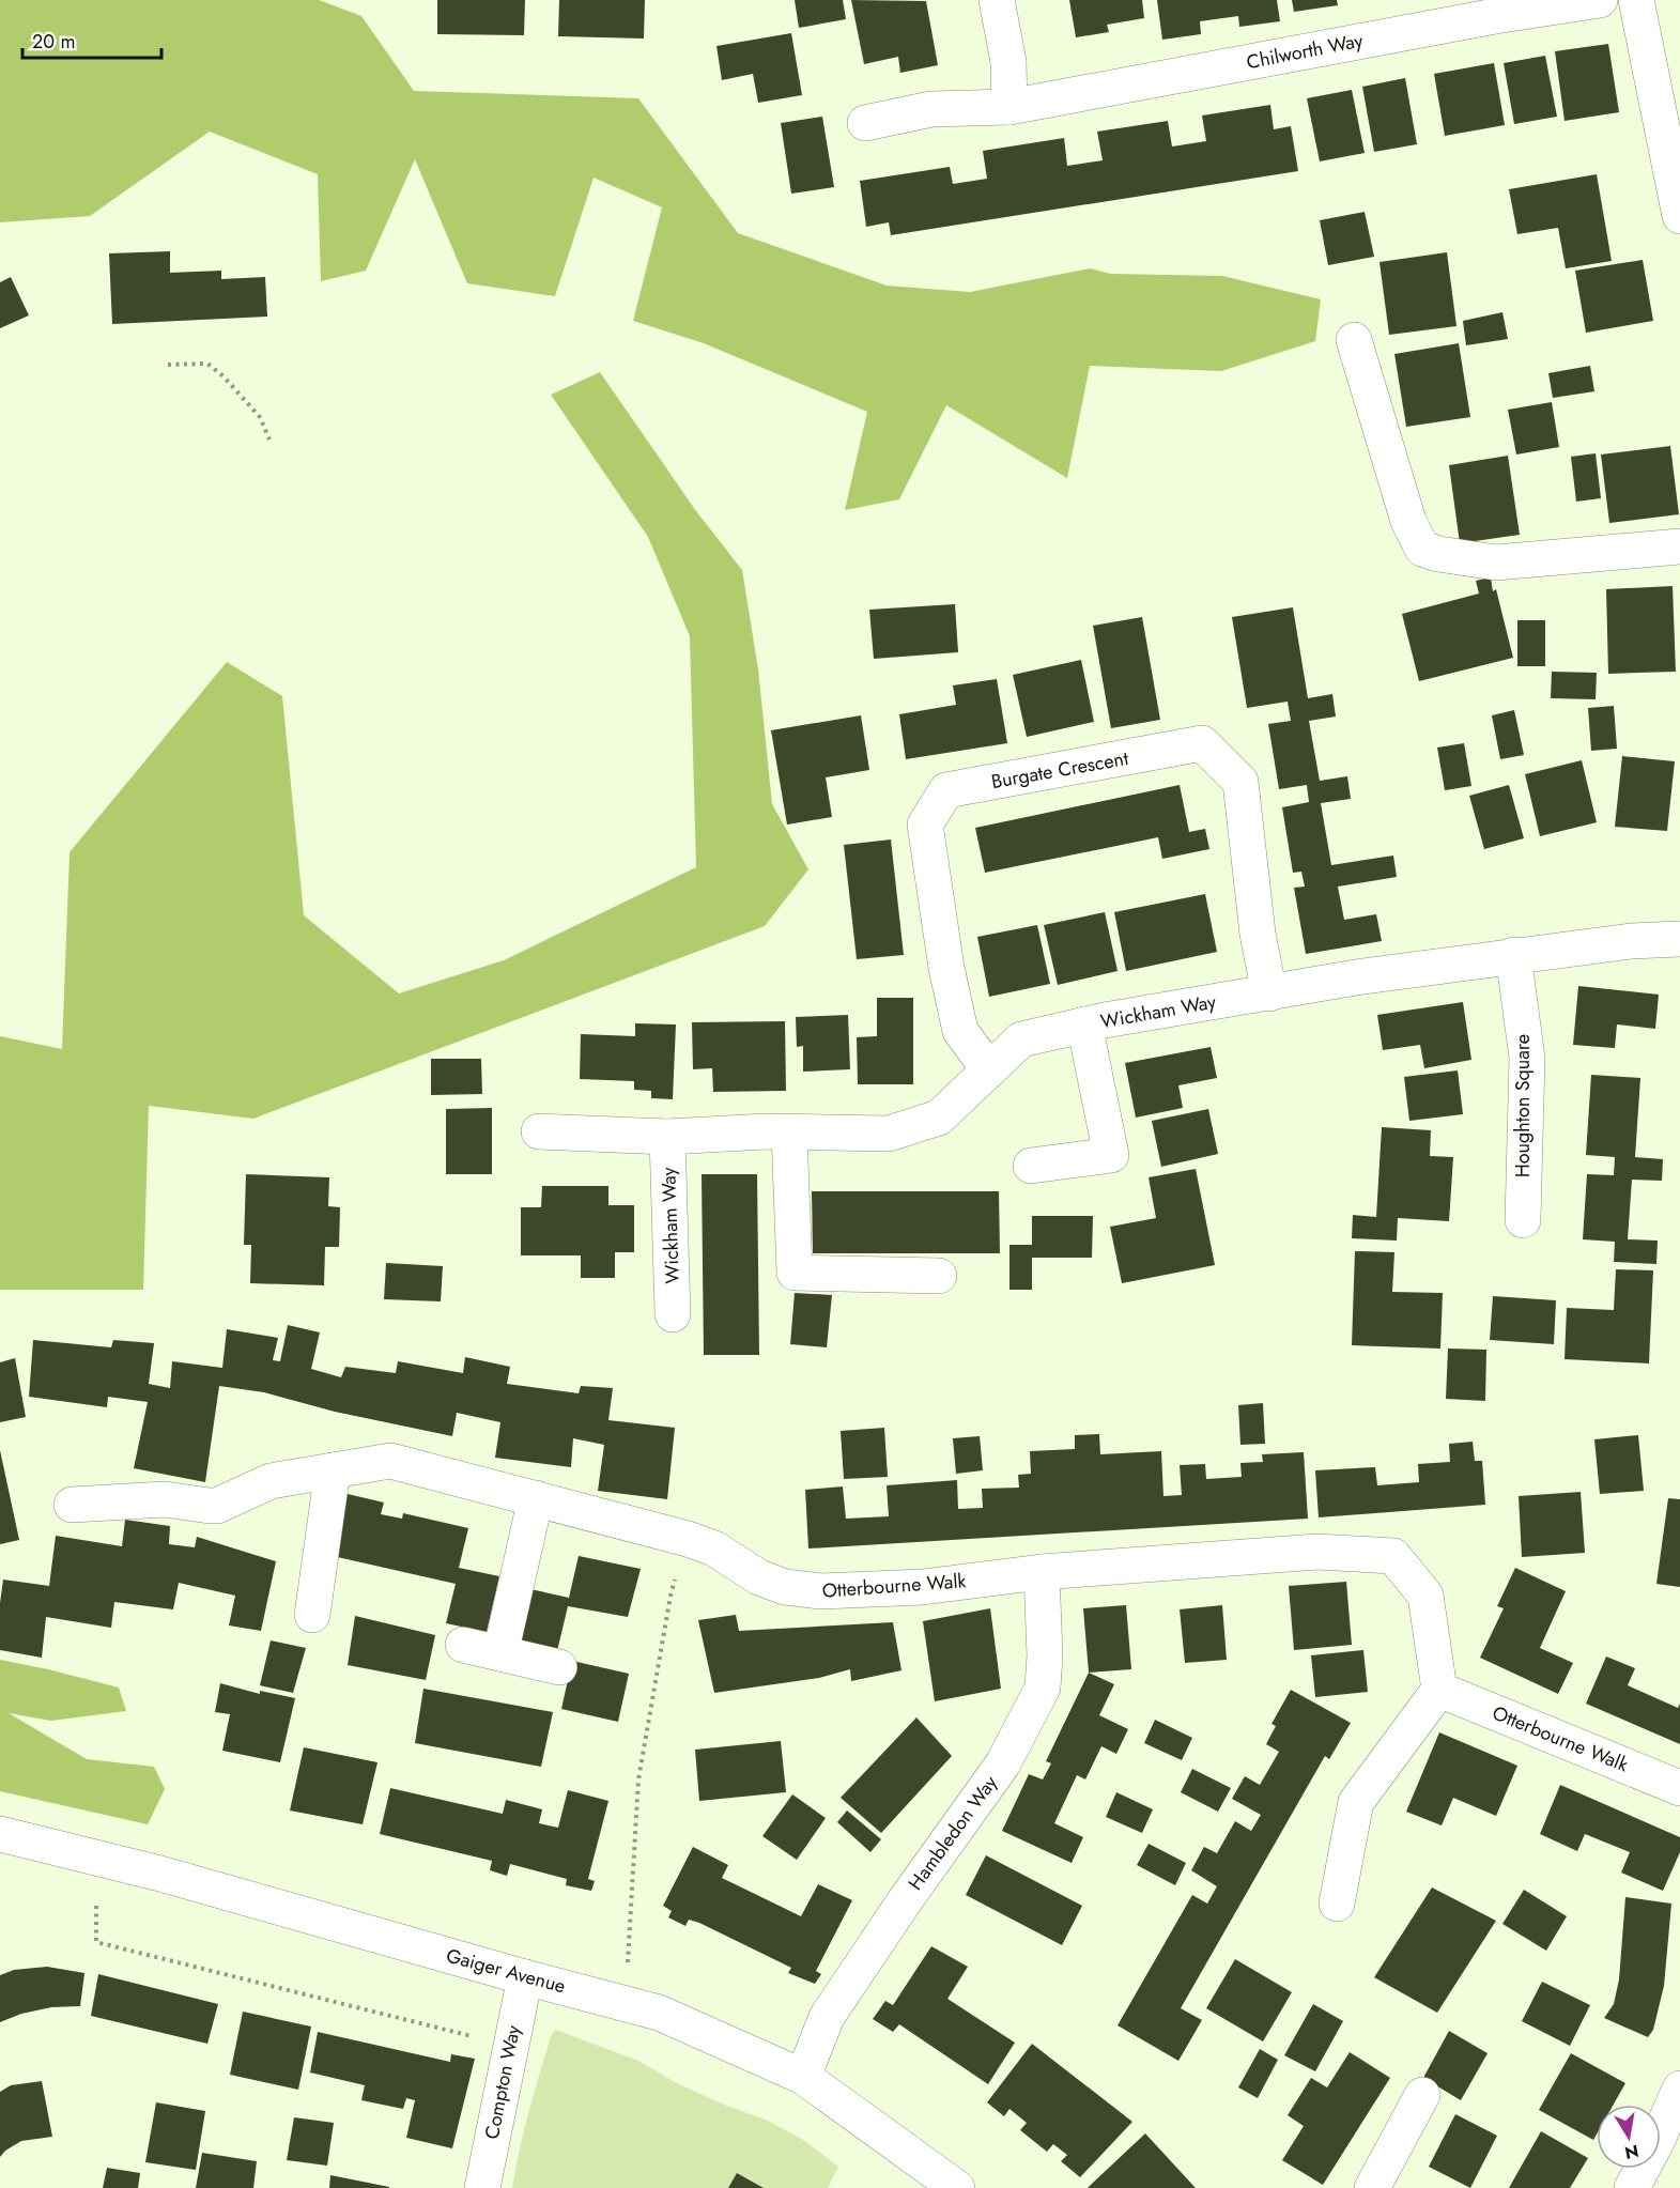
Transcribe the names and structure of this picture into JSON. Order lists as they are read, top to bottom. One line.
{"streets":{"street":["Chilworth Way","Burgate Crescent","Wickham Way","Houghton Square","Otterbourne Walk","Hambledon Way","Gaiger Avenue","Compton Way"]},"crossings":[["Burgate Crescent","Wickham Way"],["Wickham Way","Houghton Square"],["Otterbourne Walk","Hambledon Way"],["Hambledon Way","Gaiger Avenue"],["Gaiger Avenue","Compton Way"]],"scale_bar":"20 m","north":"bottom"}
